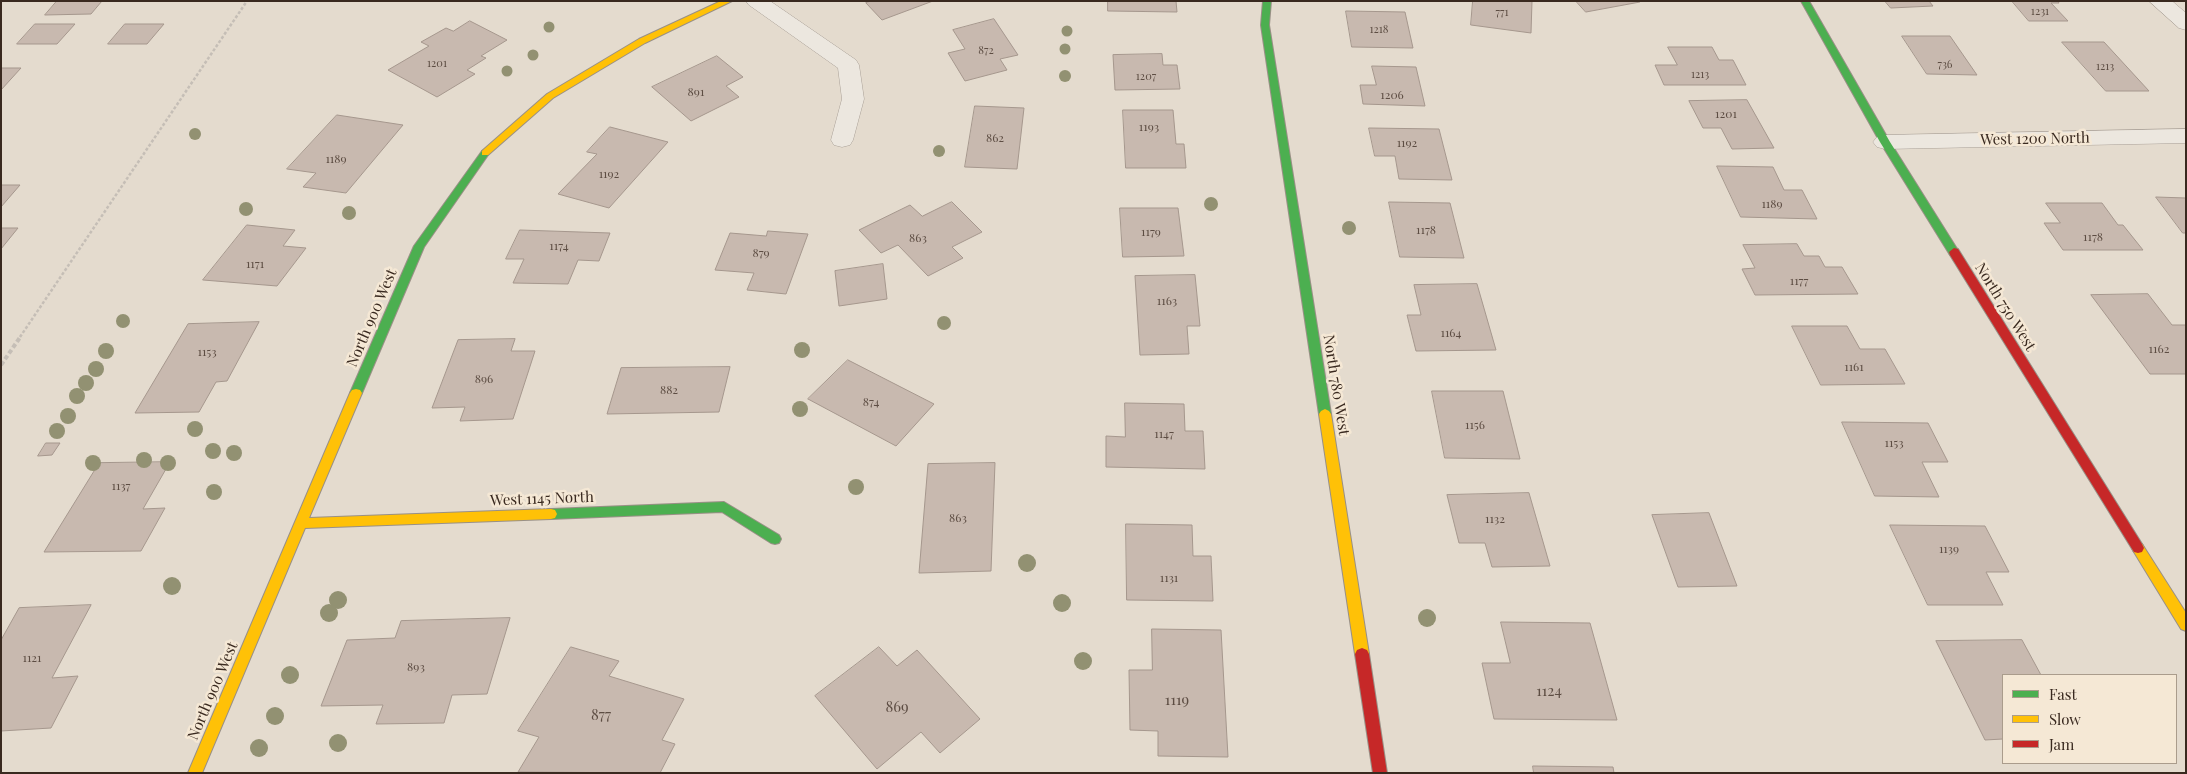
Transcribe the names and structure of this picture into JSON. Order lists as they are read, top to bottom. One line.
{"streets":{"street":["West 1200 North","North 750 West","North 900 West","North 780 West","West 1145 North"]},"crossings":[["West 1200 North","North 750 West"],["North 900 West","West 1145 North"]],"house_numbers":["1231","771","1218","872","1201","736","1213","1213","1207","891","1206","1201","1193","862","1192","1189","1192","1189","1178","1179","1178","863","1174","879","1171","1177","1163","1164","1162","1153","1161","896","882","874","1156","1147","1153","1137","863","1132","1139","1131","1121","893","1124","1119","869","877"],"legend":["Fast","Slow","Jam"]}
